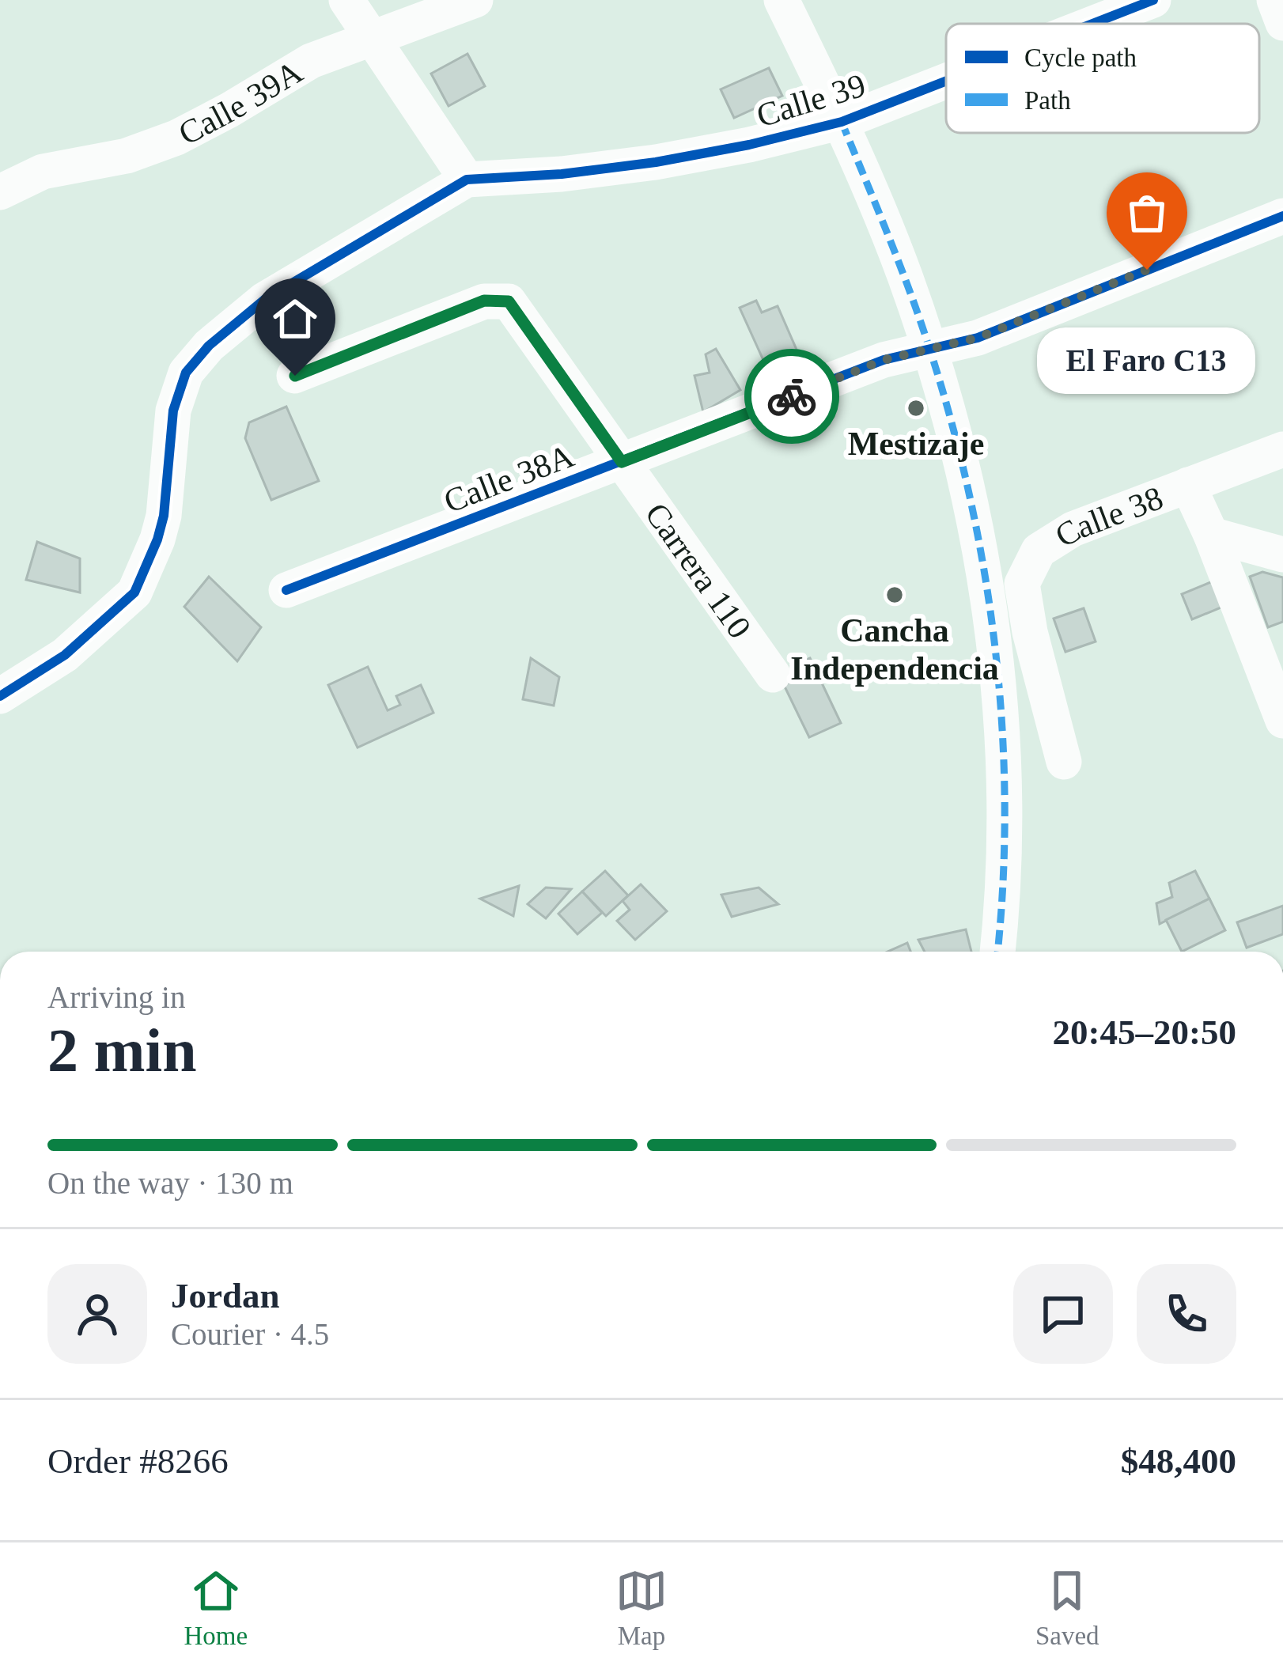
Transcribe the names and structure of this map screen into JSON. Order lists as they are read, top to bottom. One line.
{"streets":{"street":["Calle 39","Calle 39A","Calle 38A","Calle 38","Carrera 110"]},"crossings":[["Calle 38A","Carrera 110"]],"places":["El Faro C13","Mestizaje","Cancha Independencia"],"legend":["Cycle path","Path"],"page":{"bubble":"El Faro C13","heading":["2 min","Arriving in","20:45–20:50"],"panel":["Jordan","Courier · 4.5","Order #8266","$48,400"],"bar":"On the way · 130 m","tabs":["Home","Map","Saved"]}}
